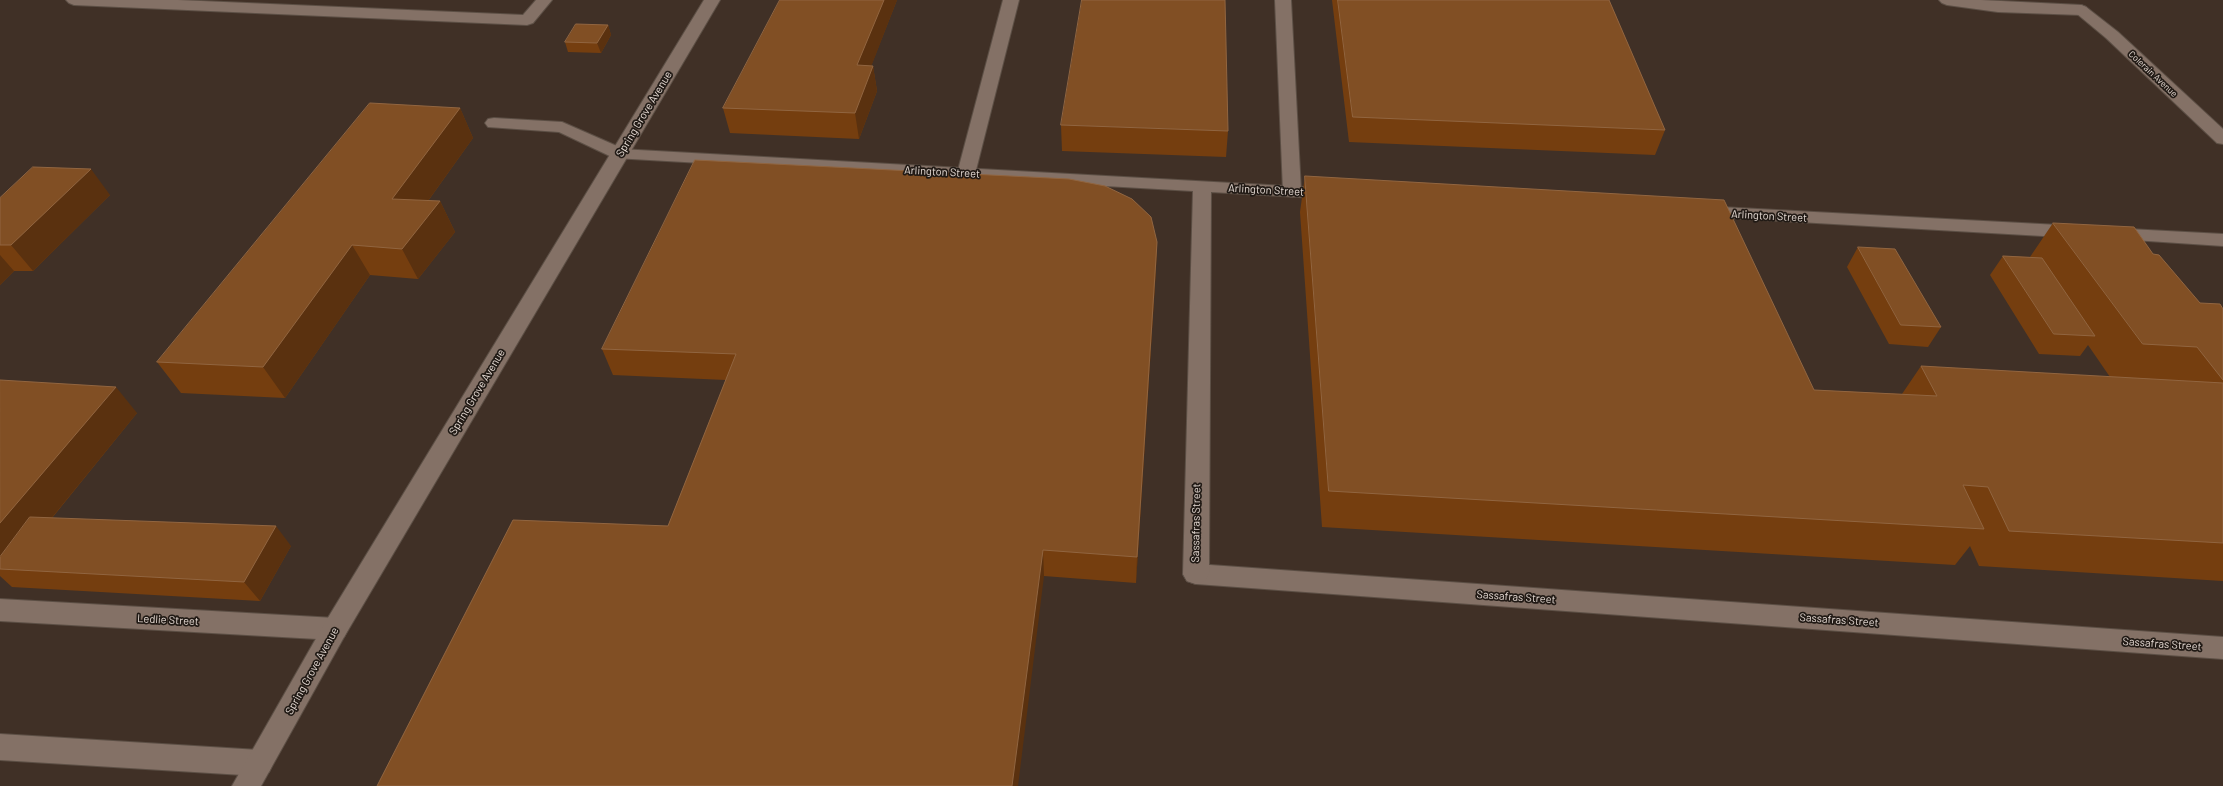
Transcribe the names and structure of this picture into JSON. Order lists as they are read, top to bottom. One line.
{"streets":{"street":["Colerain Avenue","Spring Grove Avenue","Arlington Street","Sassafras Street","Ledlie Street"]},"crossings":[["Spring Grove Avenue","Arlington Street"],["Spring Grove Avenue","Ledlie Street"],["Arlington Street","Sassafras Street"]]}
